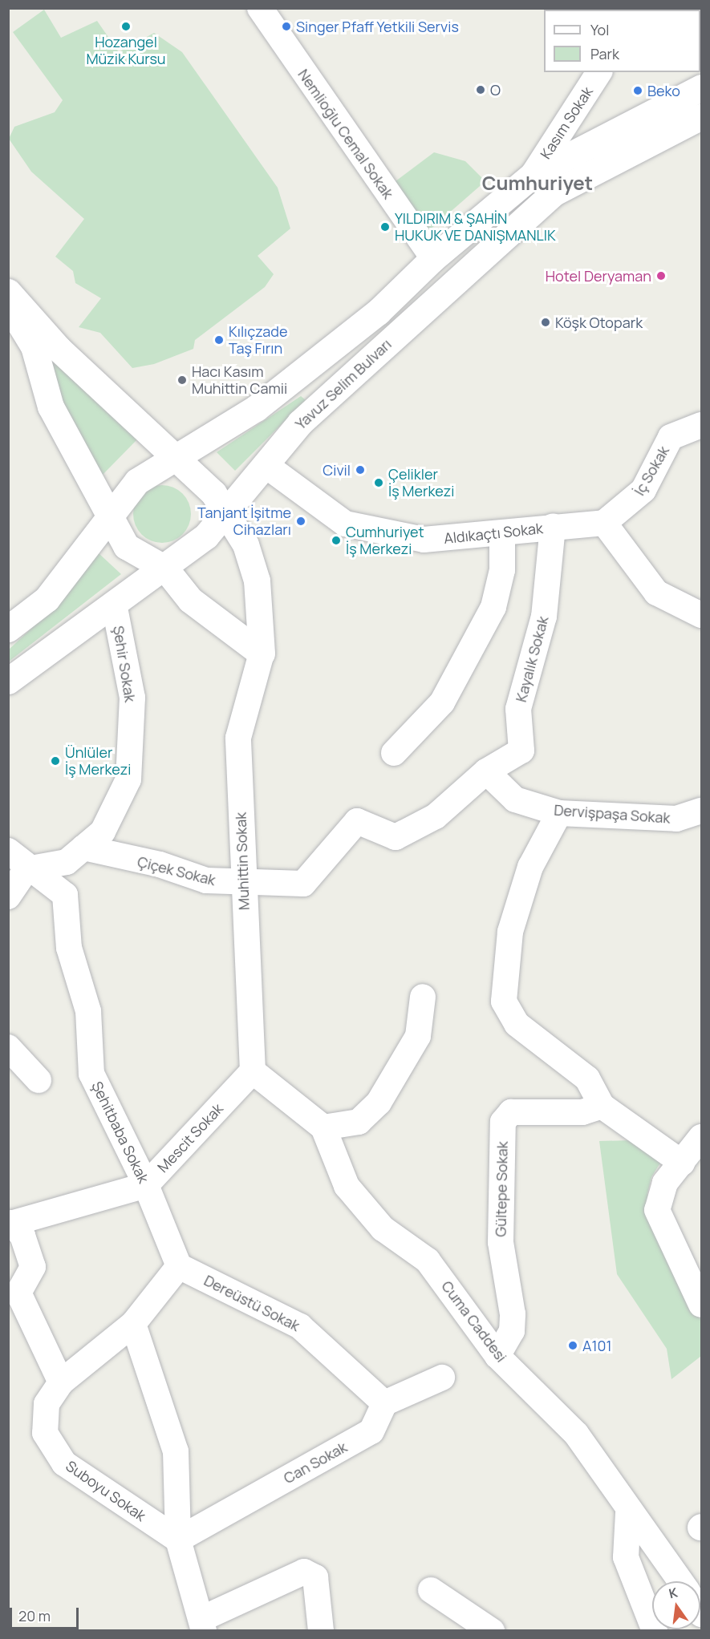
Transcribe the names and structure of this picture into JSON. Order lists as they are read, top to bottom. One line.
{"streets":{"main road":["Yavuz Selim Bulvarı"],"street":["Kasım Sokak","Nemlioğlu Cemal Sokak","İç Sokak","Aldıkaçtı Sokak","Kayalık Sokak","Şehir Sokak","Dervişpaşa Sokak","Muhittin Sokak","Çiçek Sokak","Şehitbaba Sokak","Mescit Sokak","Gültepe Sokak","Dereüstü Sokak","Cuma Caddesi","Can Sokak","Suboyu Sokak"]},"crossings":[["Yavuz Selim Bulvarı","Aldıkaçtı Sokak"],["Yavuz Selim Bulvarı","Şehir Sokak"],["İç Sokak","Aldıkaçtı Sokak"],["Aldıkaçtı Sokak","Kayalık Sokak"],["Kayalık Sokak","Dervişpaşa Sokak"],["Şehir Sokak","Çiçek Sokak"],["Şehir Sokak","Şehitbaba Sokak"],["Muhittin Sokak","Çiçek Sokak"],["Muhittin Sokak","Mescit Sokak"],["Muhittin Sokak","Cuma Caddesi"],["Şehitbaba Sokak","Mescit Sokak"],["Şehitbaba Sokak","Dereüstü Sokak"],["Şehitbaba Sokak","Suboyu Sokak"],["Mescit Sokak","Cuma Caddesi"],["Gültepe Sokak","Cuma Caddesi"],["Dereüstü Sokak","Can Sokak"],["Dereüstü Sokak","Suboyu Sokak"],["Can Sokak","Suboyu Sokak"]],"districts":["Cumhuriyet"],"places":["Hozangel Müzik Kursu","Singer Pfaff Yetkili Servis","O","Beko","YILDIRIM & ŞAHİN HUKUK VE DANIŞMANLIK","Hotel Deryaman","Köşk Otopark","Kılıçzade Taş Fırın","Hacı Kasım Muhittin Camii","Civil","Çelikler İş Merkezi","Tanjant İşitme Cihazları","Cumhuriyet İş Merkezi","Ünlüler İş Merkezi","A101"],"legend":["Yol","Park"],"scale_bar":"20 m","north":"top"}
